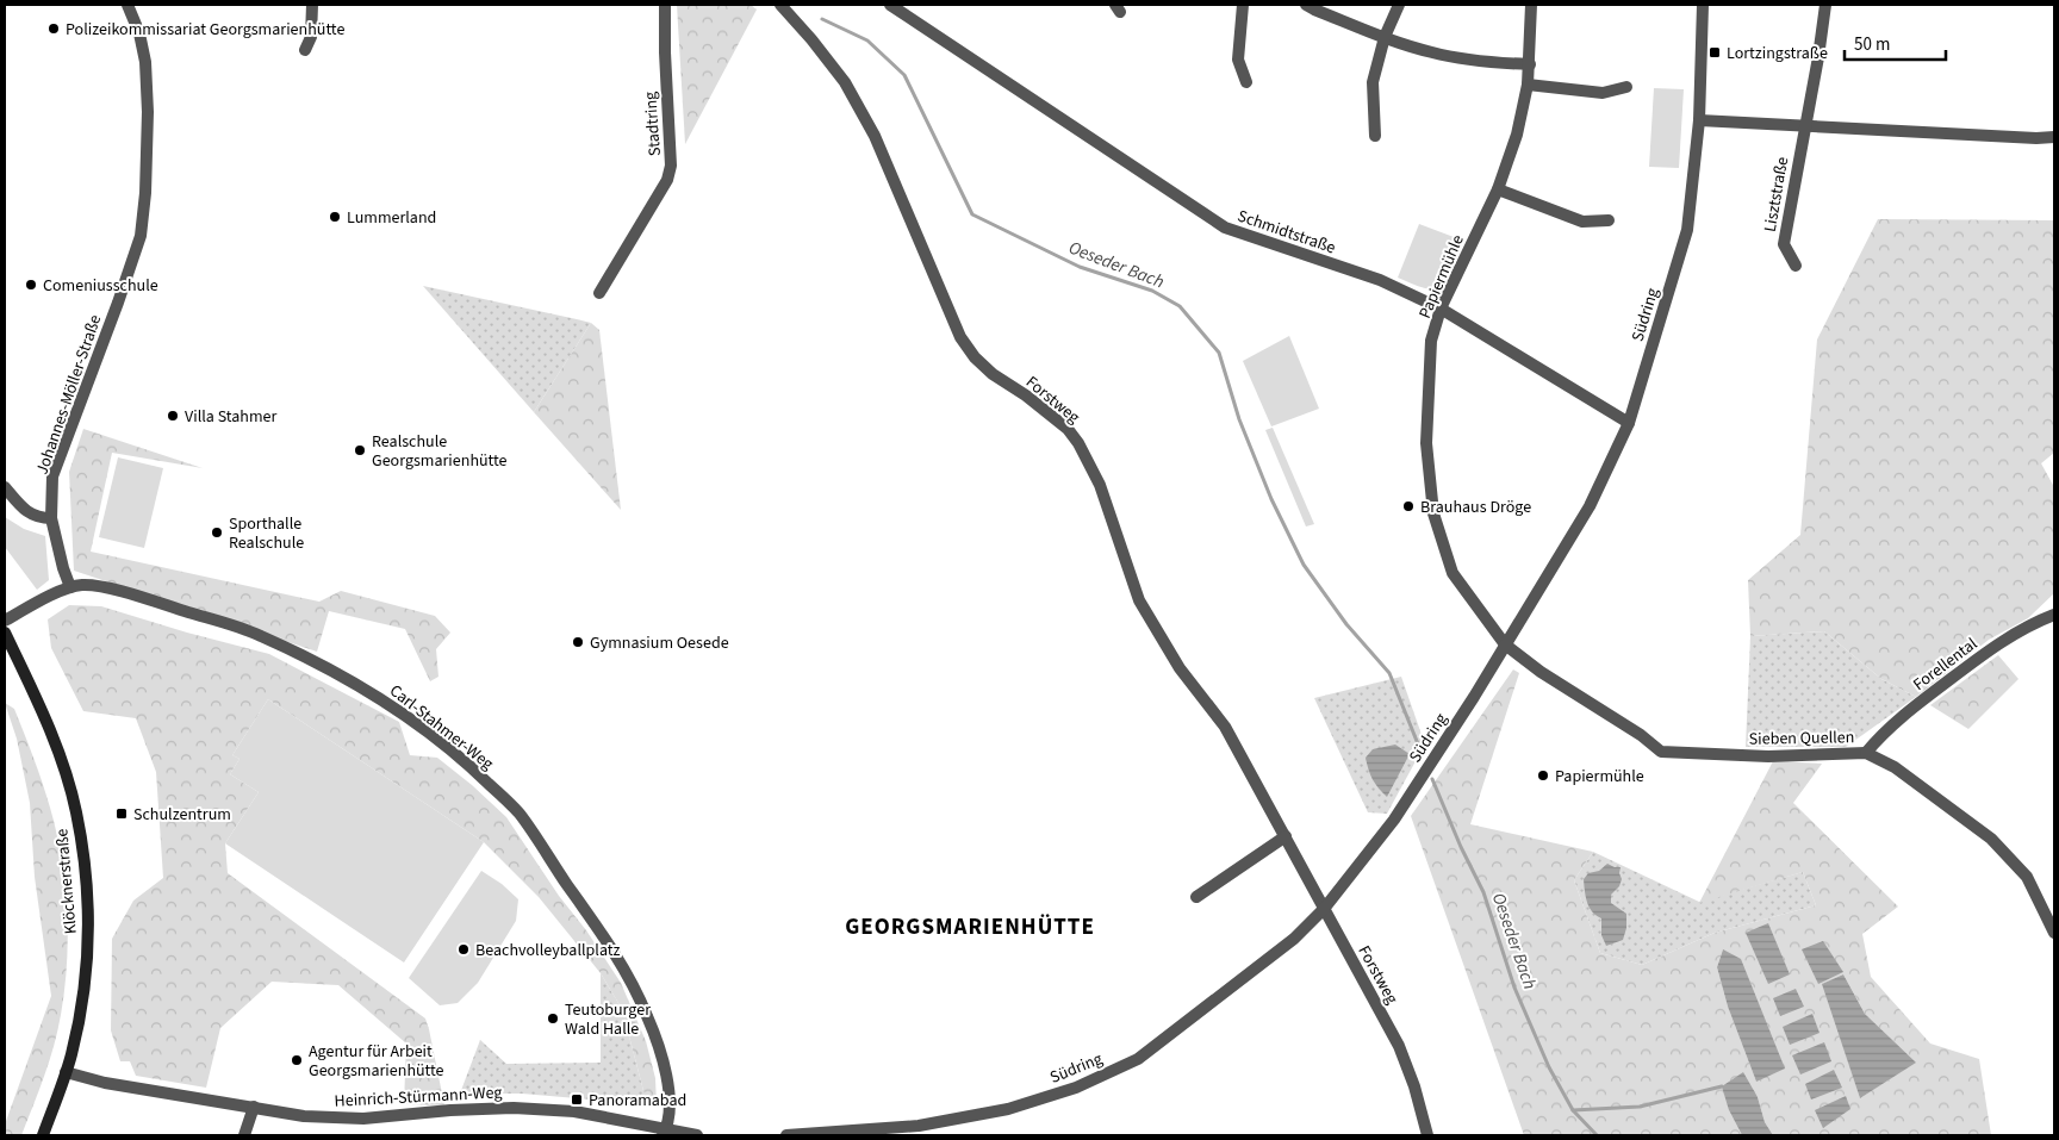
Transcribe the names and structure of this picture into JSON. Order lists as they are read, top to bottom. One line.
{"streets":{"main road":["Klöcknerstraße"],"street":["Stadtring","Lisztstraße","Schmidtstraße","Papiermühle","Südring","Johannes-Möller-Straße","Forstweg","Forellental","Carl-Stahmer-Weg","Sieben Quellen","Heinrich-Stürmann-Weg"]},"crossings":[["Schmidtstraße","Papiermühle"],["Schmidtstraße","Südring"],["Papiermühle","Südring"],["Papiermühle","Sieben Quellen"],["Südring","Forstweg"],["Südring","Sieben Quellen"],["Johannes-Möller-Straße","Carl-Stahmer-Weg"],["Forellental","Sieben Quellen"],["Carl-Stahmer-Weg","Heinrich-Stürmann-Weg"],["Klöcknerstraße","Heinrich-Stürmann-Weg"]],"districts":["GEORGSMARIENHÜTTE"],"water":["Oeseder Bach"],"places":{"other":["Polizeikommissariat Georgsmarienhütte","Lummerland","Comeniusschule","Villa Stahmer","Realschule Georgsmarienhütte","Brauhaus Dröge","Sporthalle Realschule","Gymnasium Oesede","Papiermühle","Beachvolleyballplatz","Teutoburger Wald Halle","Agentur für Arbeit Georgsmarienhütte"],"transit":["Lortzingstraße","Schulzentrum","Panoramabad"]},"scale_bar":"50 m"}
